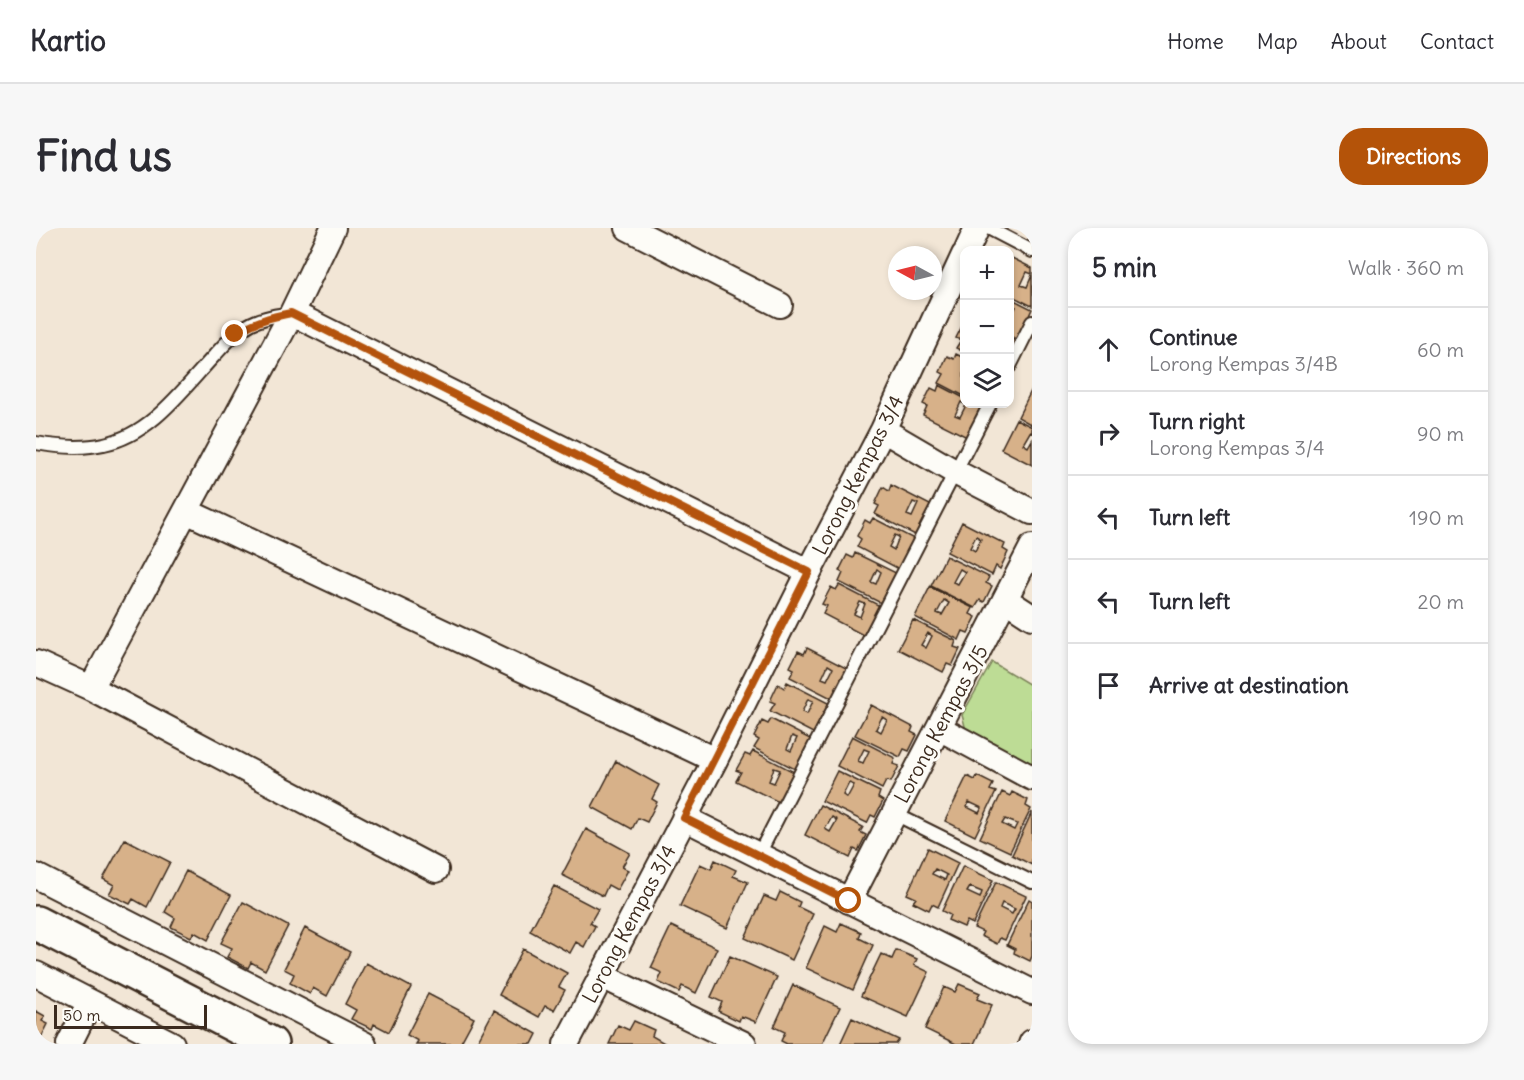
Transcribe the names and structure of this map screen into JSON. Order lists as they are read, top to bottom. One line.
{"streets":{"street":["Lorong Kempas 3/4","Lorong Kempas 3/5"]},"scale_bar":"50 m","north":"left","page":{"header":"Kartio","nav":["Home","Map","About","Contact"],"buttons":"Directions","title":"Find us","heading":["5 min","Walk · 360 m"],"map_buttons":["+","−"],"list":[["Continue","Lorong Kempas 3/4B","60 m"],["Turn right","Lorong Kempas 3/4","90 m"],["Turn left","190 m"],["Turn left","20 m"],"Arrive at destination"],"scale":"50 m"}}
